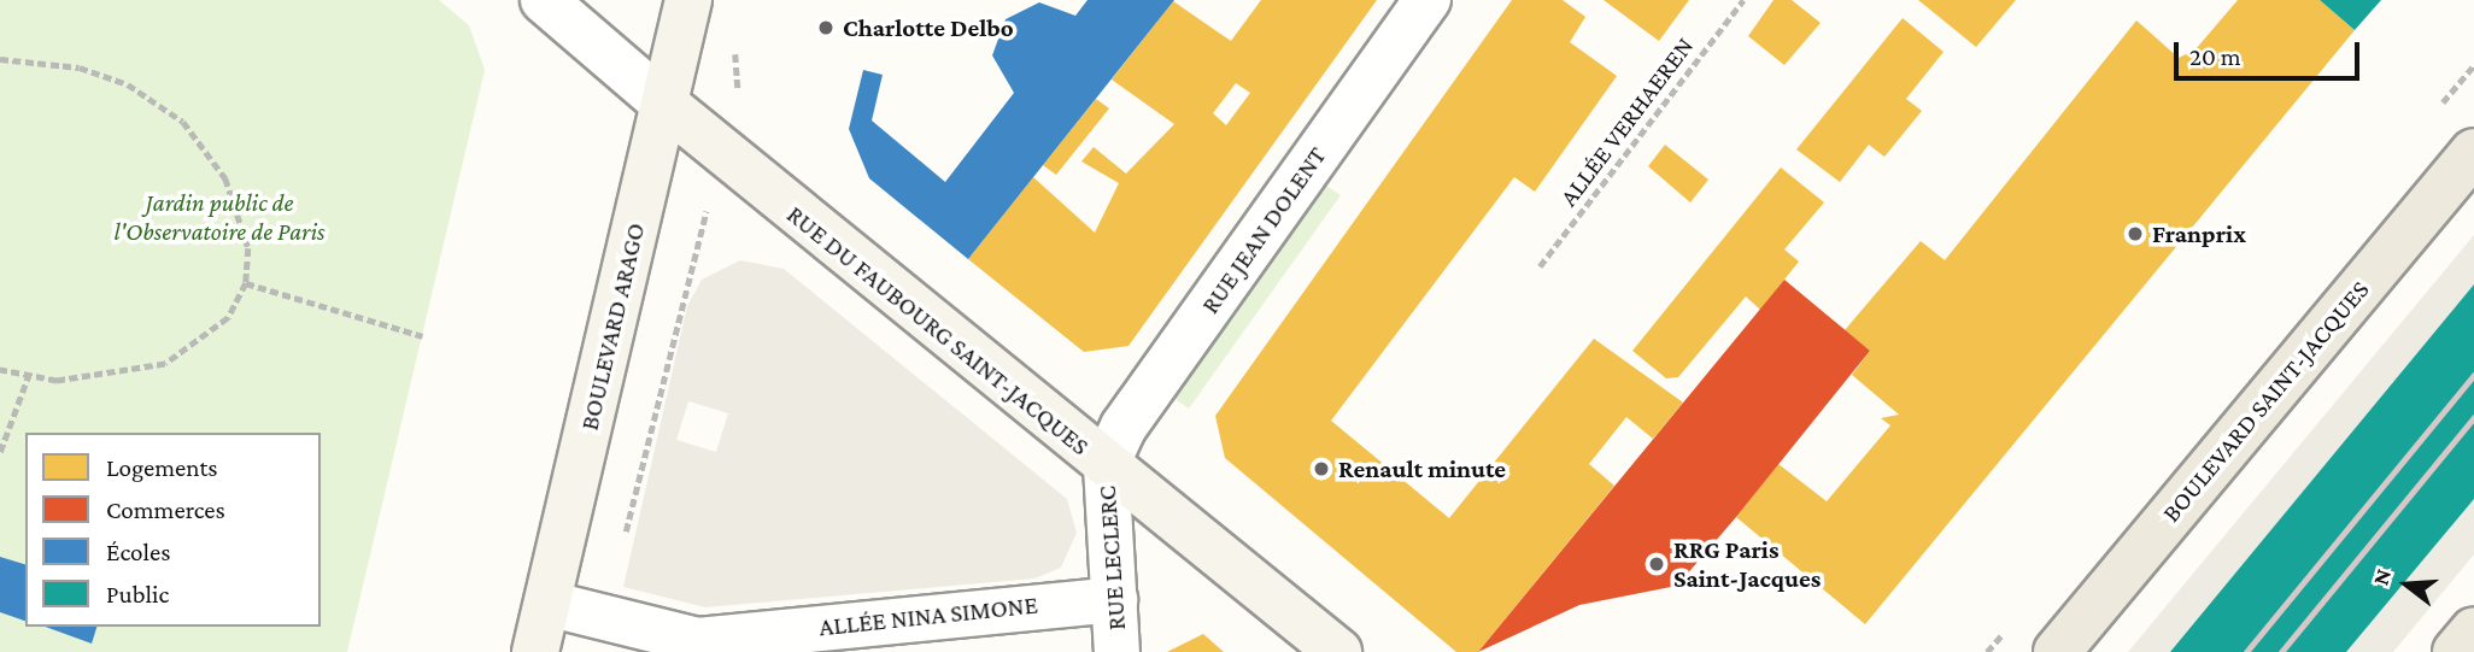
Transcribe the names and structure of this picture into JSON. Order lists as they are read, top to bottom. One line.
{"streets":{"main road":["BOULEVARD ARAGO","RUE DU FAUBOURG SAINT-JACQUES","BOULEVARD SAINT-JACQUES"],"street":["RUE JEAN DOLENT","RUE LECLERC","ALLÉE NINA SIMONE"],"path":["ALLÉE VERHAEREN"]},"crossings":[["RUE JEAN DOLENT","RUE DU FAUBOURG SAINT-JACQUES"],["RUE JEAN DOLENT","RUE LECLERC"],["BOULEVARD ARAGO","RUE DU FAUBOURG SAINT-JACQUES"],["BOULEVARD ARAGO","ALLÉE NINA SIMONE"],["RUE DU FAUBOURG SAINT-JACQUES","RUE LECLERC"],["RUE LECLERC","ALLÉE NINA SIMONE"]],"parks":["Jardin public de l'Observatoire de Paris"],"places":["Charlotte Delbo","Franprix","Renault minute","RRG Paris Saint-Jacques"],"legend":["Logements","Commerces","Écoles","Public"],"scale_bar":"20 m","north":"left"}
